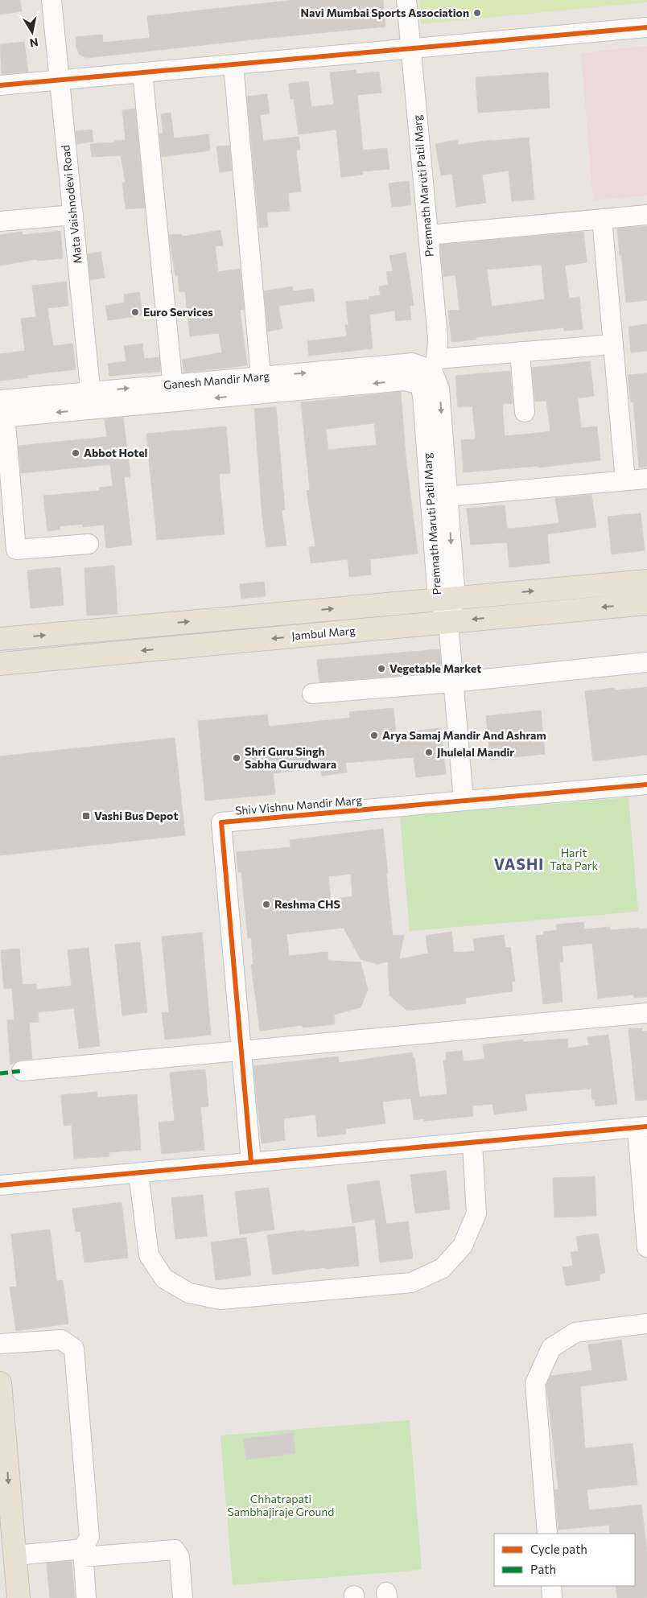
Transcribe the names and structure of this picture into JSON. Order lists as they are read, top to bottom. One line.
{"streets":{"main road":["Jambul Marg"],"street":["Premnath Maruti Patil Marg","Mata Vaishnodevi Road","Ganesh Mandir Marg","Shiv Vishnu Mandir Marg"]},"crossings":[["Premnath Maruti Patil Marg","Ganesh Mandir Marg"],["Premnath Maruti Patil Marg","Jambul Marg"],["Mata Vaishnodevi Road","Ganesh Mandir Marg"]],"districts":["VASHI"],"parks":["Harit Tata Park","Chhatrapati Sambhajiraje Ground"],"places":{"other":["Navi Mumbai Sports Association","Euro Services","Abbot Hotel","Vegetable Market","Arya Samaj Mandir And Ashram","Jhulelal Mandir","Shri Guru Singh Sabha Gurudwara","Reshma CHS"],"transit":["Vashi Bus Depot"]},"legend":["Cycle path","Path"],"north":"bottom"}
